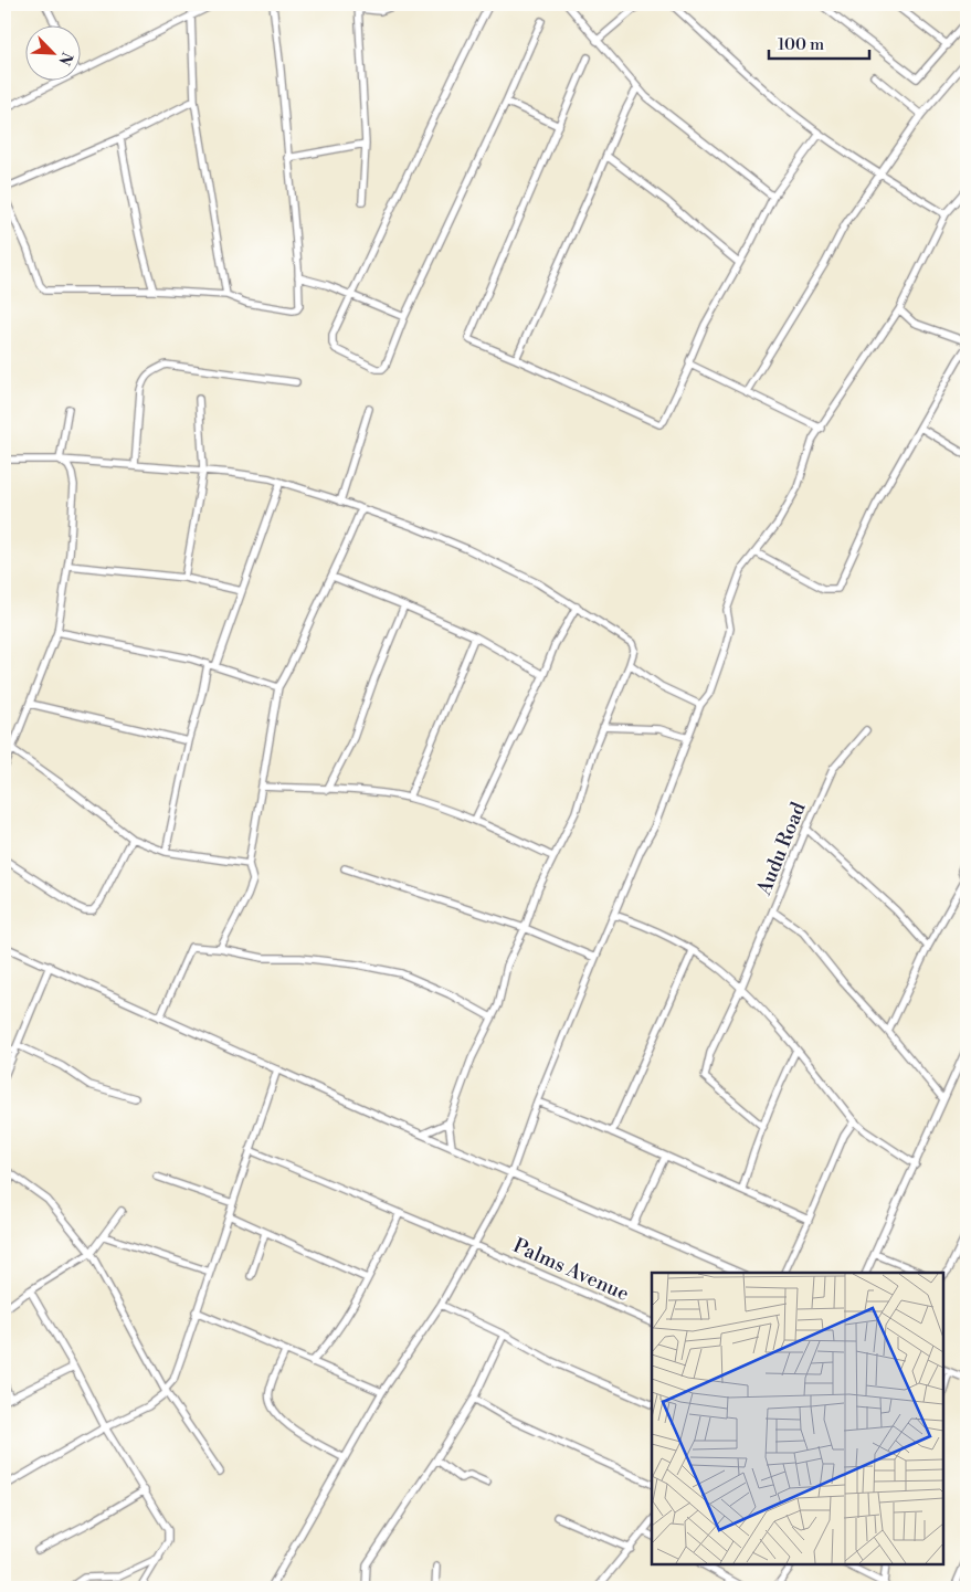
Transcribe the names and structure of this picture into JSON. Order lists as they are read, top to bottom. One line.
{"streets":{"street":["Audu Road","Palms Avenue"]},"scale_bar":"100 m","north":"bottom right"}
